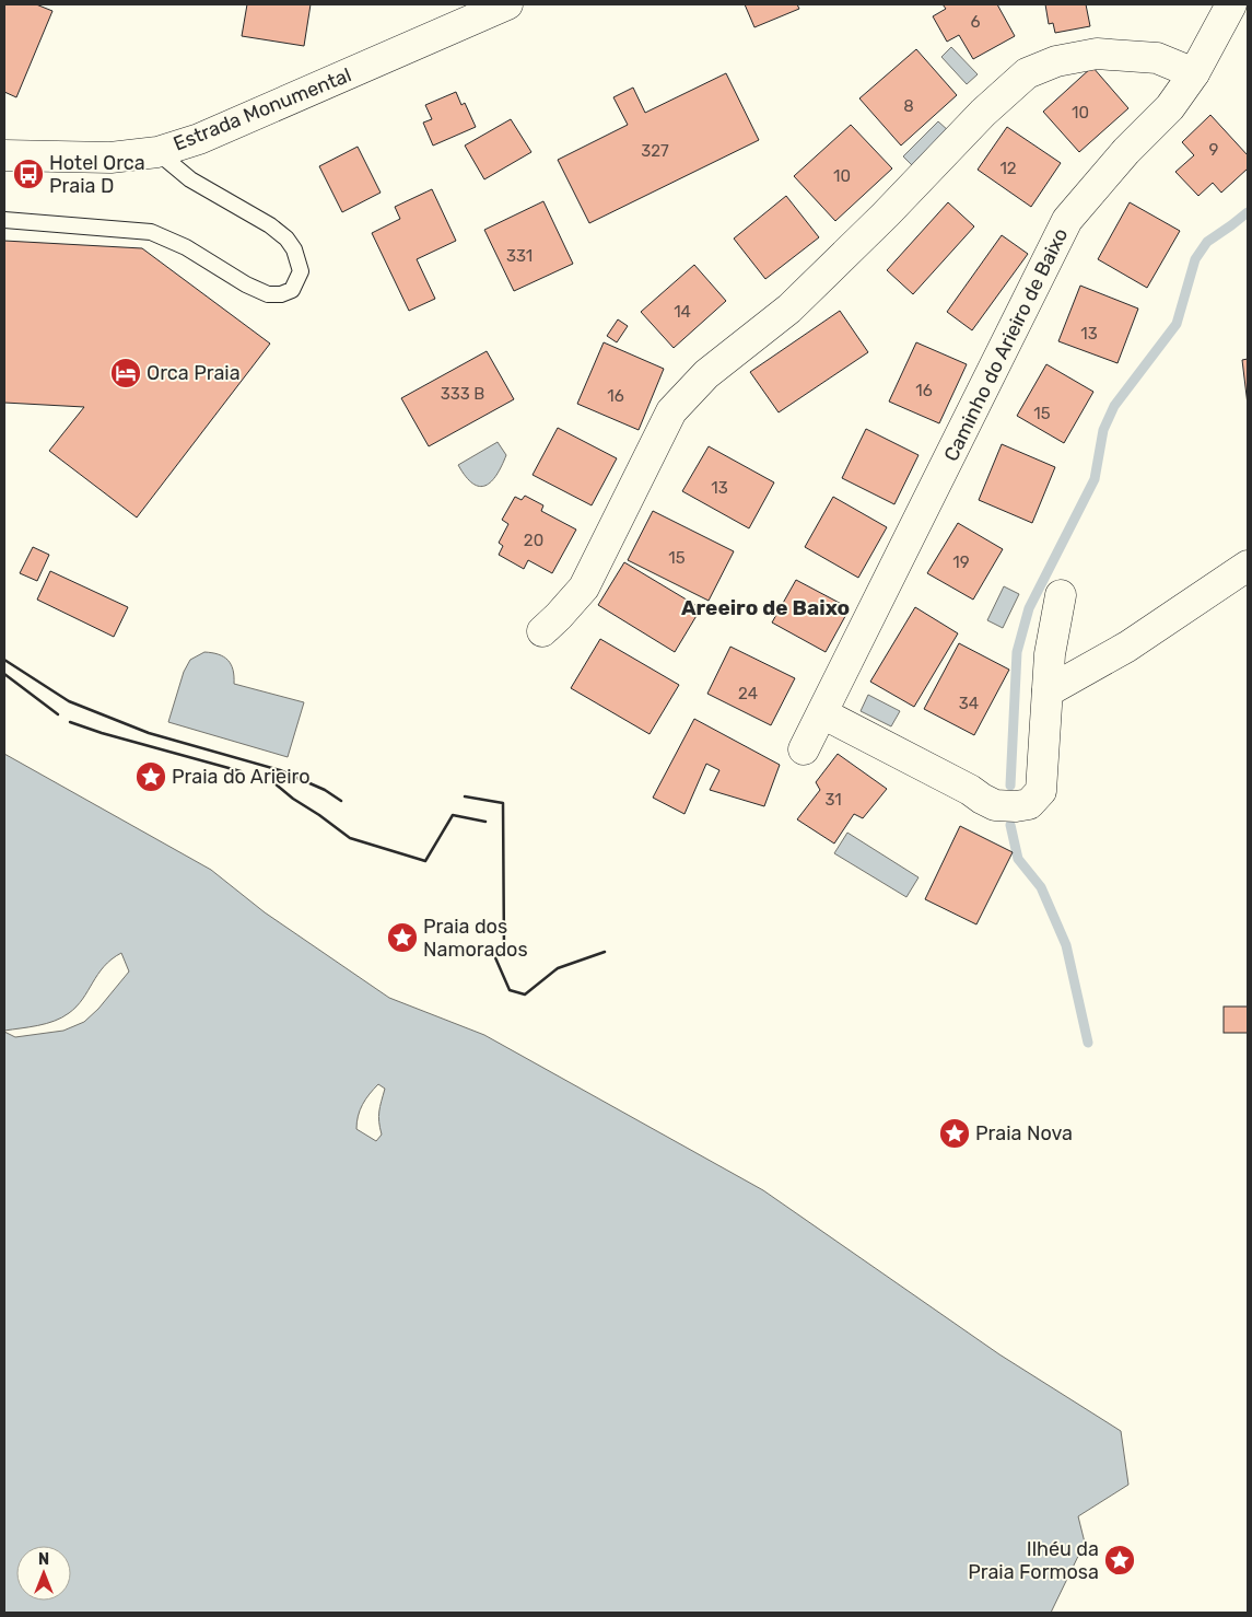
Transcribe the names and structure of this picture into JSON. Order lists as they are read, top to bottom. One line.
{"streets":{"street":["Estrada Monumental","Caminho do Arieiro de Baixo"]},"districts":["Areeiro de Baixo"],"places":{"bus stop":["Hotel Orca Praia D"],"hotel":["Orca Praia"],"place":["Praia do Arieiro","Praia dos Namorados","Praia Nova","Ilhéu da Praia Formosa"]},"house_numbers":["6","8","10","9","327","12","10","331","14","13","16","333 B","16","15","13","20","15","19","24","34","31"],"north":"top"}
